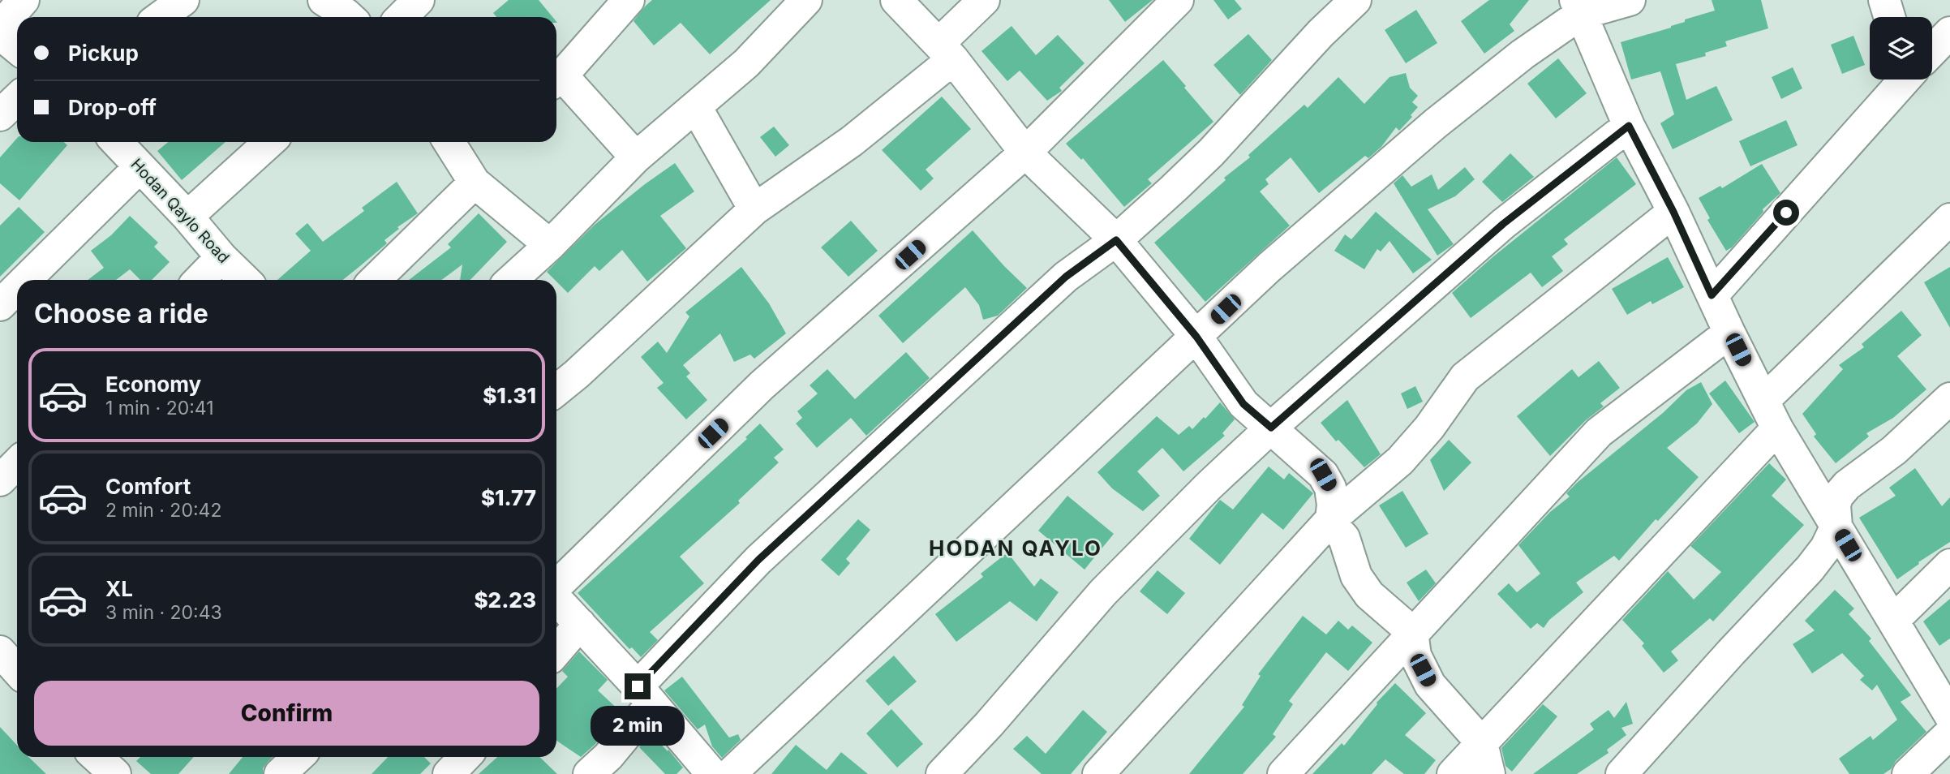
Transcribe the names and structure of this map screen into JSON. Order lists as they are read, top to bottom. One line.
{"streets":{"street":["Hodan Qaylo Road"]},"districts":["HODAN QAYLO"],"page":{"banner":["Pickup","Drop-off"],"heading":"Choose a ride","list":[{"name":"Economy","note":"1 min · 20:41","value":"$1.31"},{"name":"Comfort","note":"2 min · 20:42","value":"$1.77"},{"name":"XL","note":"3 min · 20:43","value":"$2.23"}],"buttons":"Confirm","bubble":"2 min"}}
